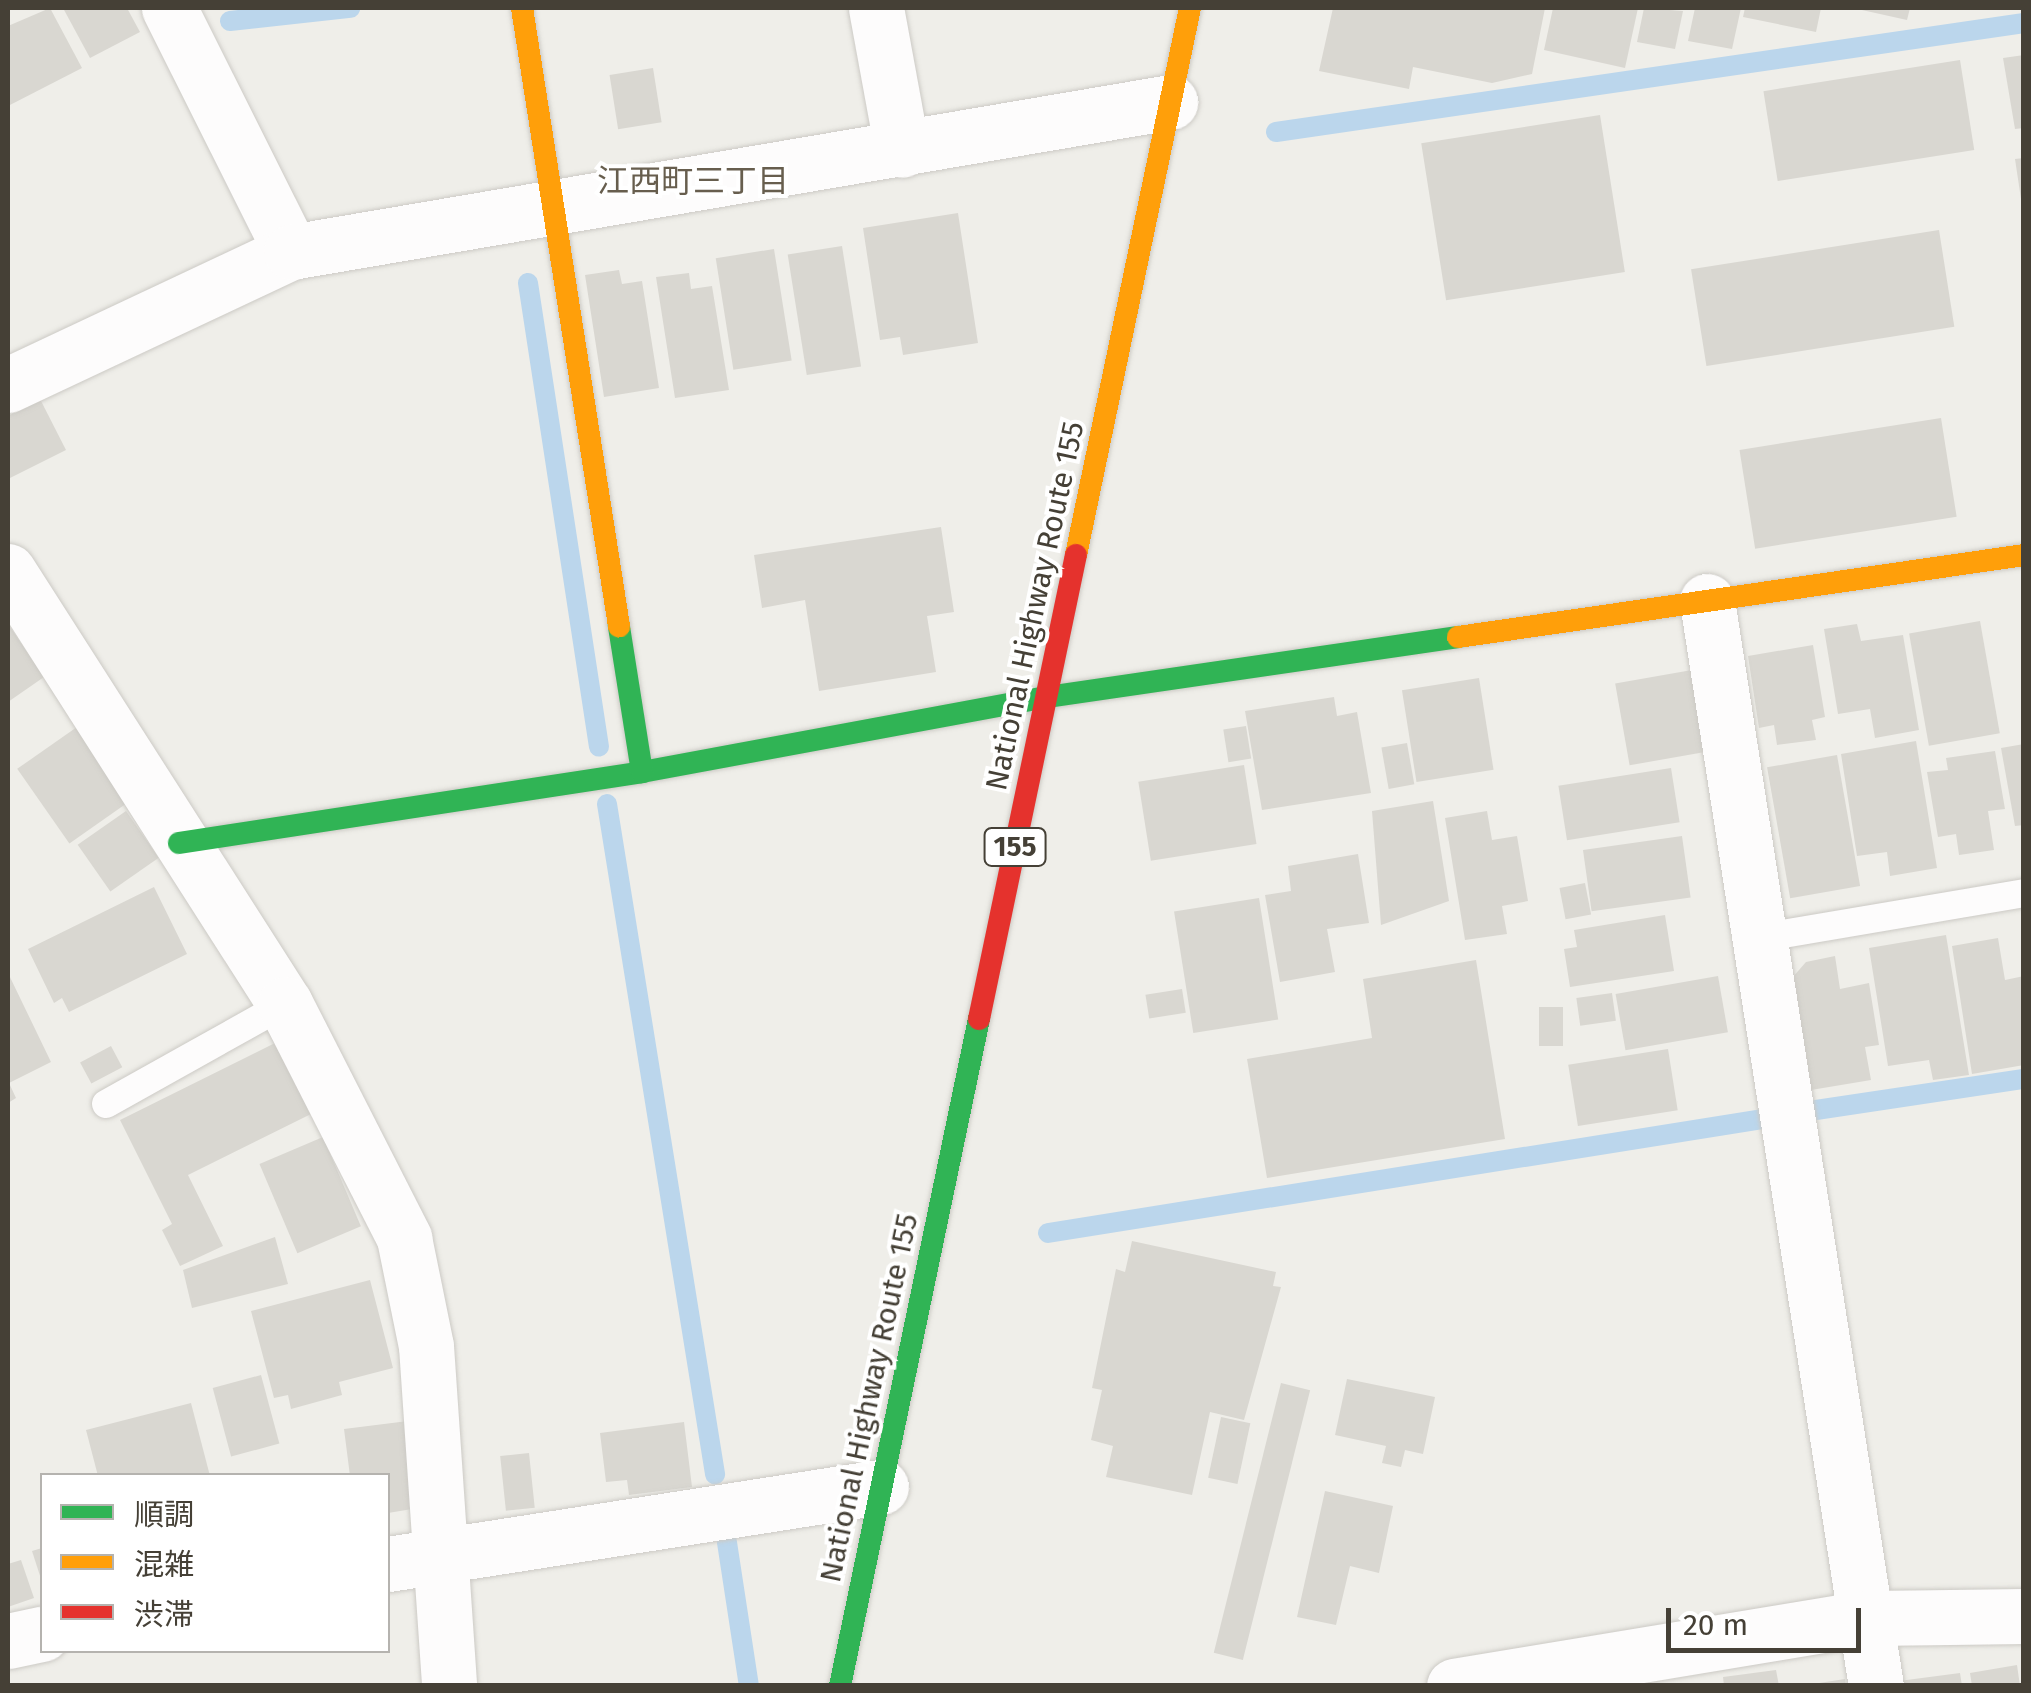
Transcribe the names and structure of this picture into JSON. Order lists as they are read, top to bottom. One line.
{"streets":{"main road":["National Highway Route 155","155"]},"districts":["江西町三丁目"],"legend":["順調","混雑","渋滞"],"scale_bar":"20 m"}
